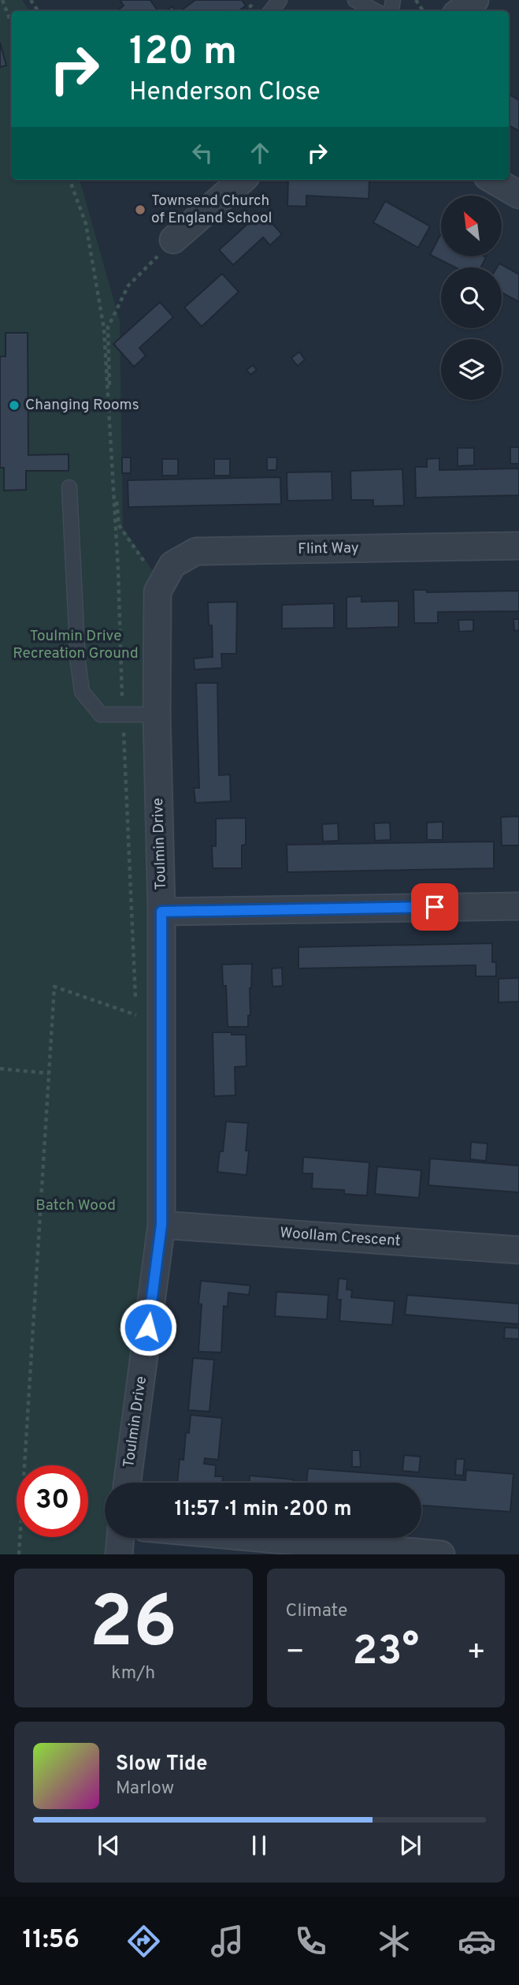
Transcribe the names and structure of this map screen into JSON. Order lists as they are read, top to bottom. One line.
{"streets":{"street":["Flint Way","Toulmin Drive","Woollam Crescent"]},"crossings":[["Flint Way","Toulmin Drive"],["Toulmin Drive","Woollam Crescent"]],"parks":["Toulmin Drive Recreation Ground","Batch Wood"],"places":["Townsend Church of England School","Changing Rooms"],"north":"top left","page":{"turn":["120 m","Henderson Close"],"limit":"30","trip":"11:57 · 1 min · 200 m","tile":[["26","km/h"],"Climate"],"heat":["−","23°","+"],"song":["Slow Tide","Marlow"],"tabs":"11:56"}}
